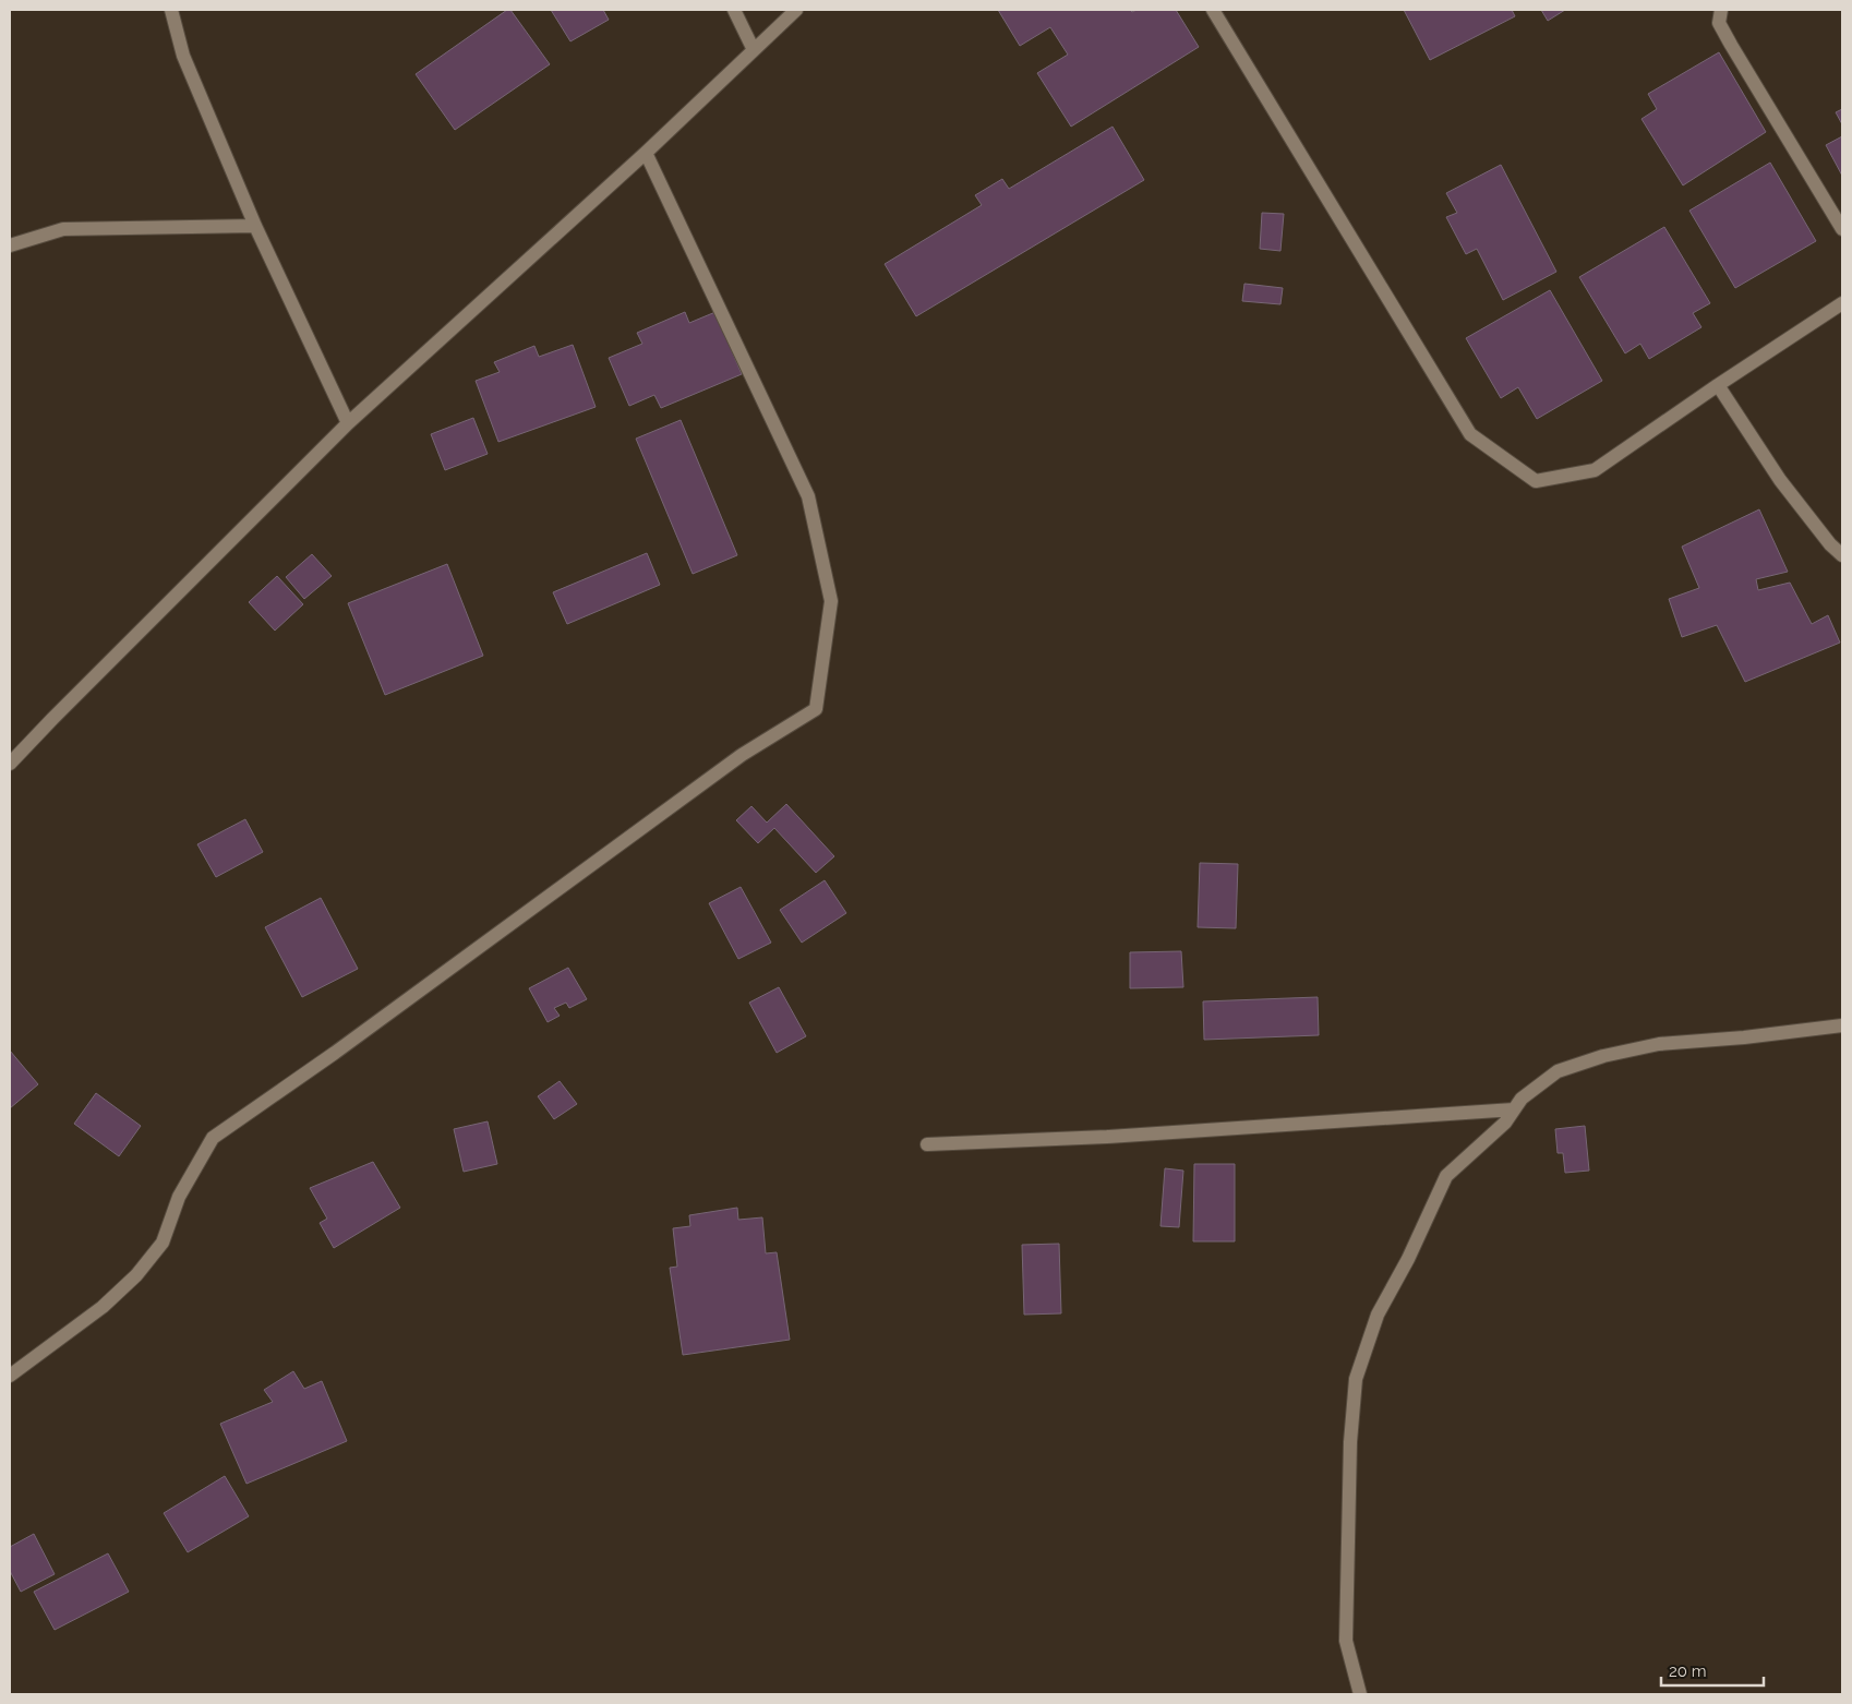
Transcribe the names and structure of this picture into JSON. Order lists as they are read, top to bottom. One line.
{"scale_bar":"20 m"}
